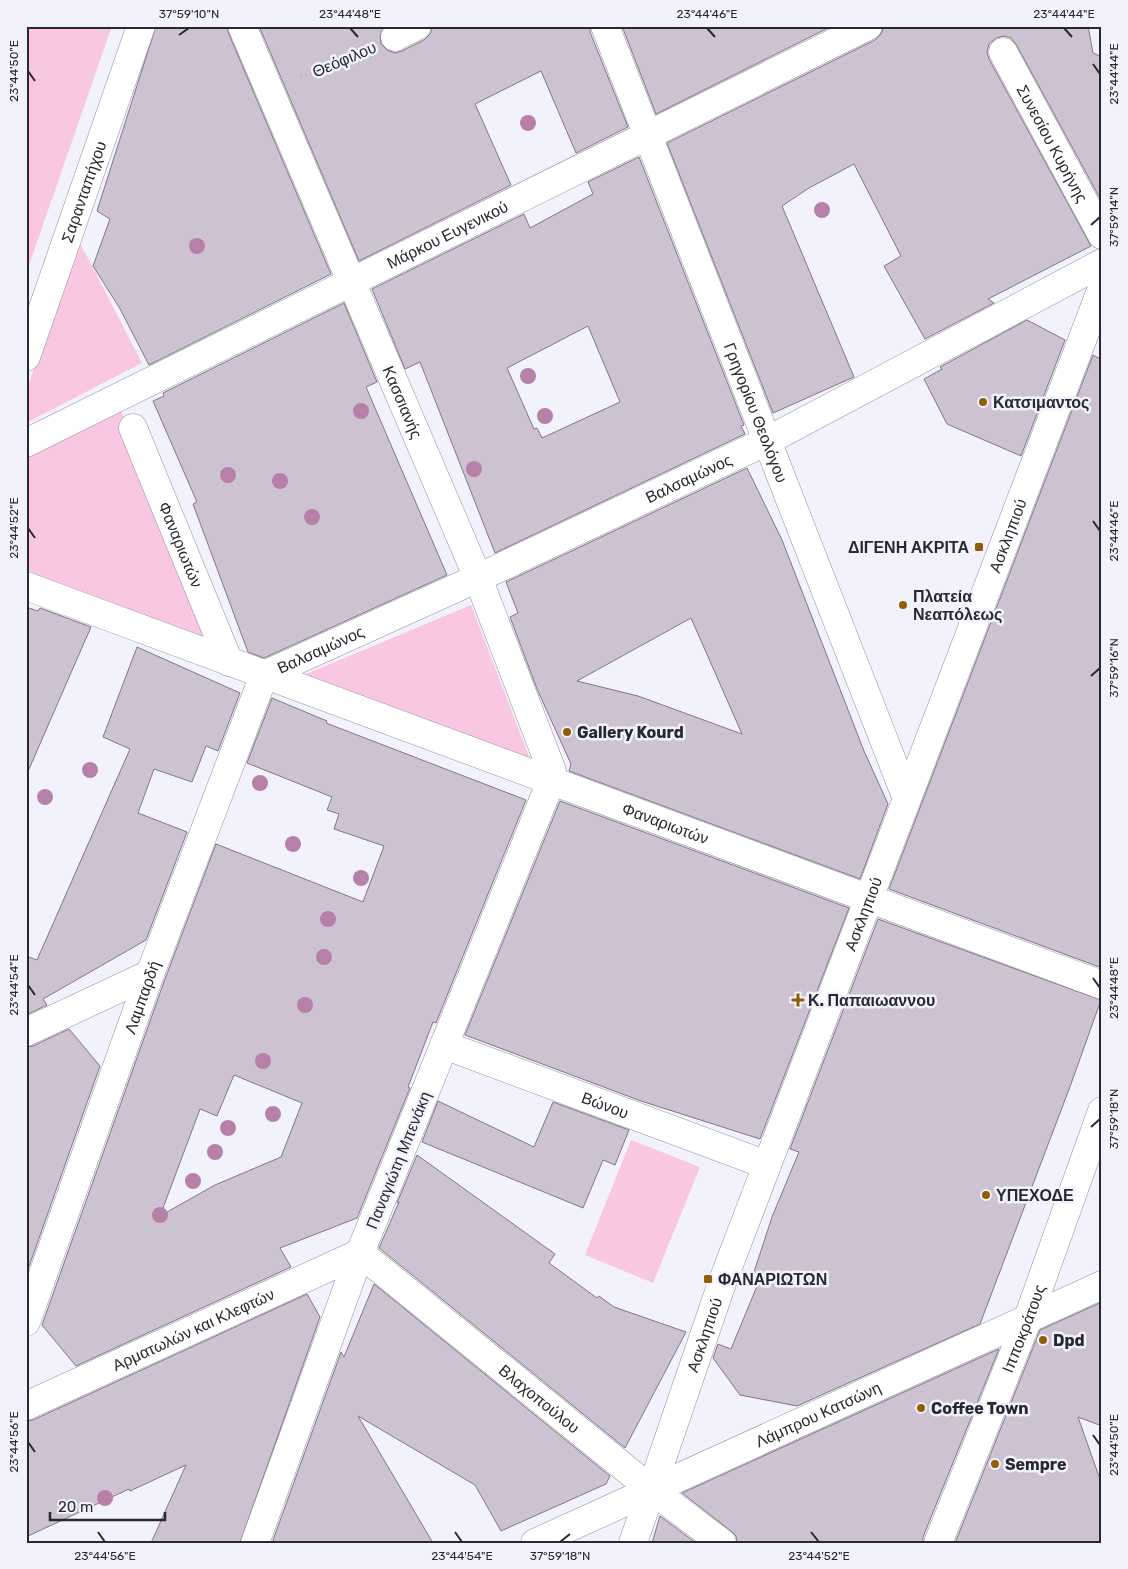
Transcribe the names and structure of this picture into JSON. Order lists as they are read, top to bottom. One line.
{"streets":{"street":["Συνεσίου Κυρήνης","Σαρανταπήχου","Μάρκου Ευγενικού","Κασσιανής","Γρηγορίου Θεολόγου","Βαλσαμώνος","Ασκληπιού","Φαναριωτών","Λαμπαρδή","Βώνου","Παναγιώτη Μπενάκη","Ιπποκράτους","Αρματωλών και Κλεφτών","Βλαχοπούλου","Λάμπρου Κατσώνη"],"path":["Θεόφιλου"]},"crossings":[["Θεόφιλου","Κασσιανής"],["Μάρκου Ευγενικού","Κασσιανής"],["Μάρκου Ευγενικού","Γρηγορίου Θεολόγου"],["Κασσιανής","Βαλσαμώνος"],["Κασσιανής","Φαναριωτών"],["Κασσιανής","Παναγιώτη Μπενάκη"],["Γρηγορίου Θεολόγου","Βαλσαμώνος"],["Γρηγορίου Θεολόγου","Ασκληπιού"],["Βαλσαμώνος","Φαναριωτών"],["Βαλσαμώνος","Λαμπαρδή"],["Ασκληπιού","Φαναριωτών"],["Ασκληπιού","Βώνου"],["Ασκληπιού","Βλαχοπούλου"],["Ασκληπιού","Λάμπρου Κατσώνη"],["Φαναριωτών","Λαμπαρδή"],["Φαναριωτών","Παναγιώτη Μπενάκη"],["Βώνου","Παναγιώτη Μπενάκη"],["Παναγιώτη Μπενάκη","Αρματωλών και Κλεφτών"],["Παναγιώτη Μπενάκη","Βλαχοπούλου"],["Ιπποκράτους","Λάμπρου Κατσώνη"],["Αρματωλών και Κλεφτών","Βλαχοπούλου"],["Βλαχοπούλου","Λάμπρου Κατσώνη"]],"places":{"other":["Κατσιμαντος","Πλατεία Νεαπόλεως","Gallery Kourd","ΥΠΕΧΟΔΕ","Dpd","Coffee Town","Sempre"],"transit":["ΔΙΓΕΝΗ ΑΚΡΙΤΑ","ΦΑΝΑΡΙΩΤΩΝ"],"health":["Κ. Παπαιωαννου"]},"scale_bar":"20 m","coordinates":["37°59'10\"N","23°44'48\"E","23°44'46\"E","23°44'44\"E","23°44'50\"E","37°59'14\"N","23°44'52\"E","37°59'16\"N","23°44'54\"E","37°59'18\"N","23°44'56\"E"]}
